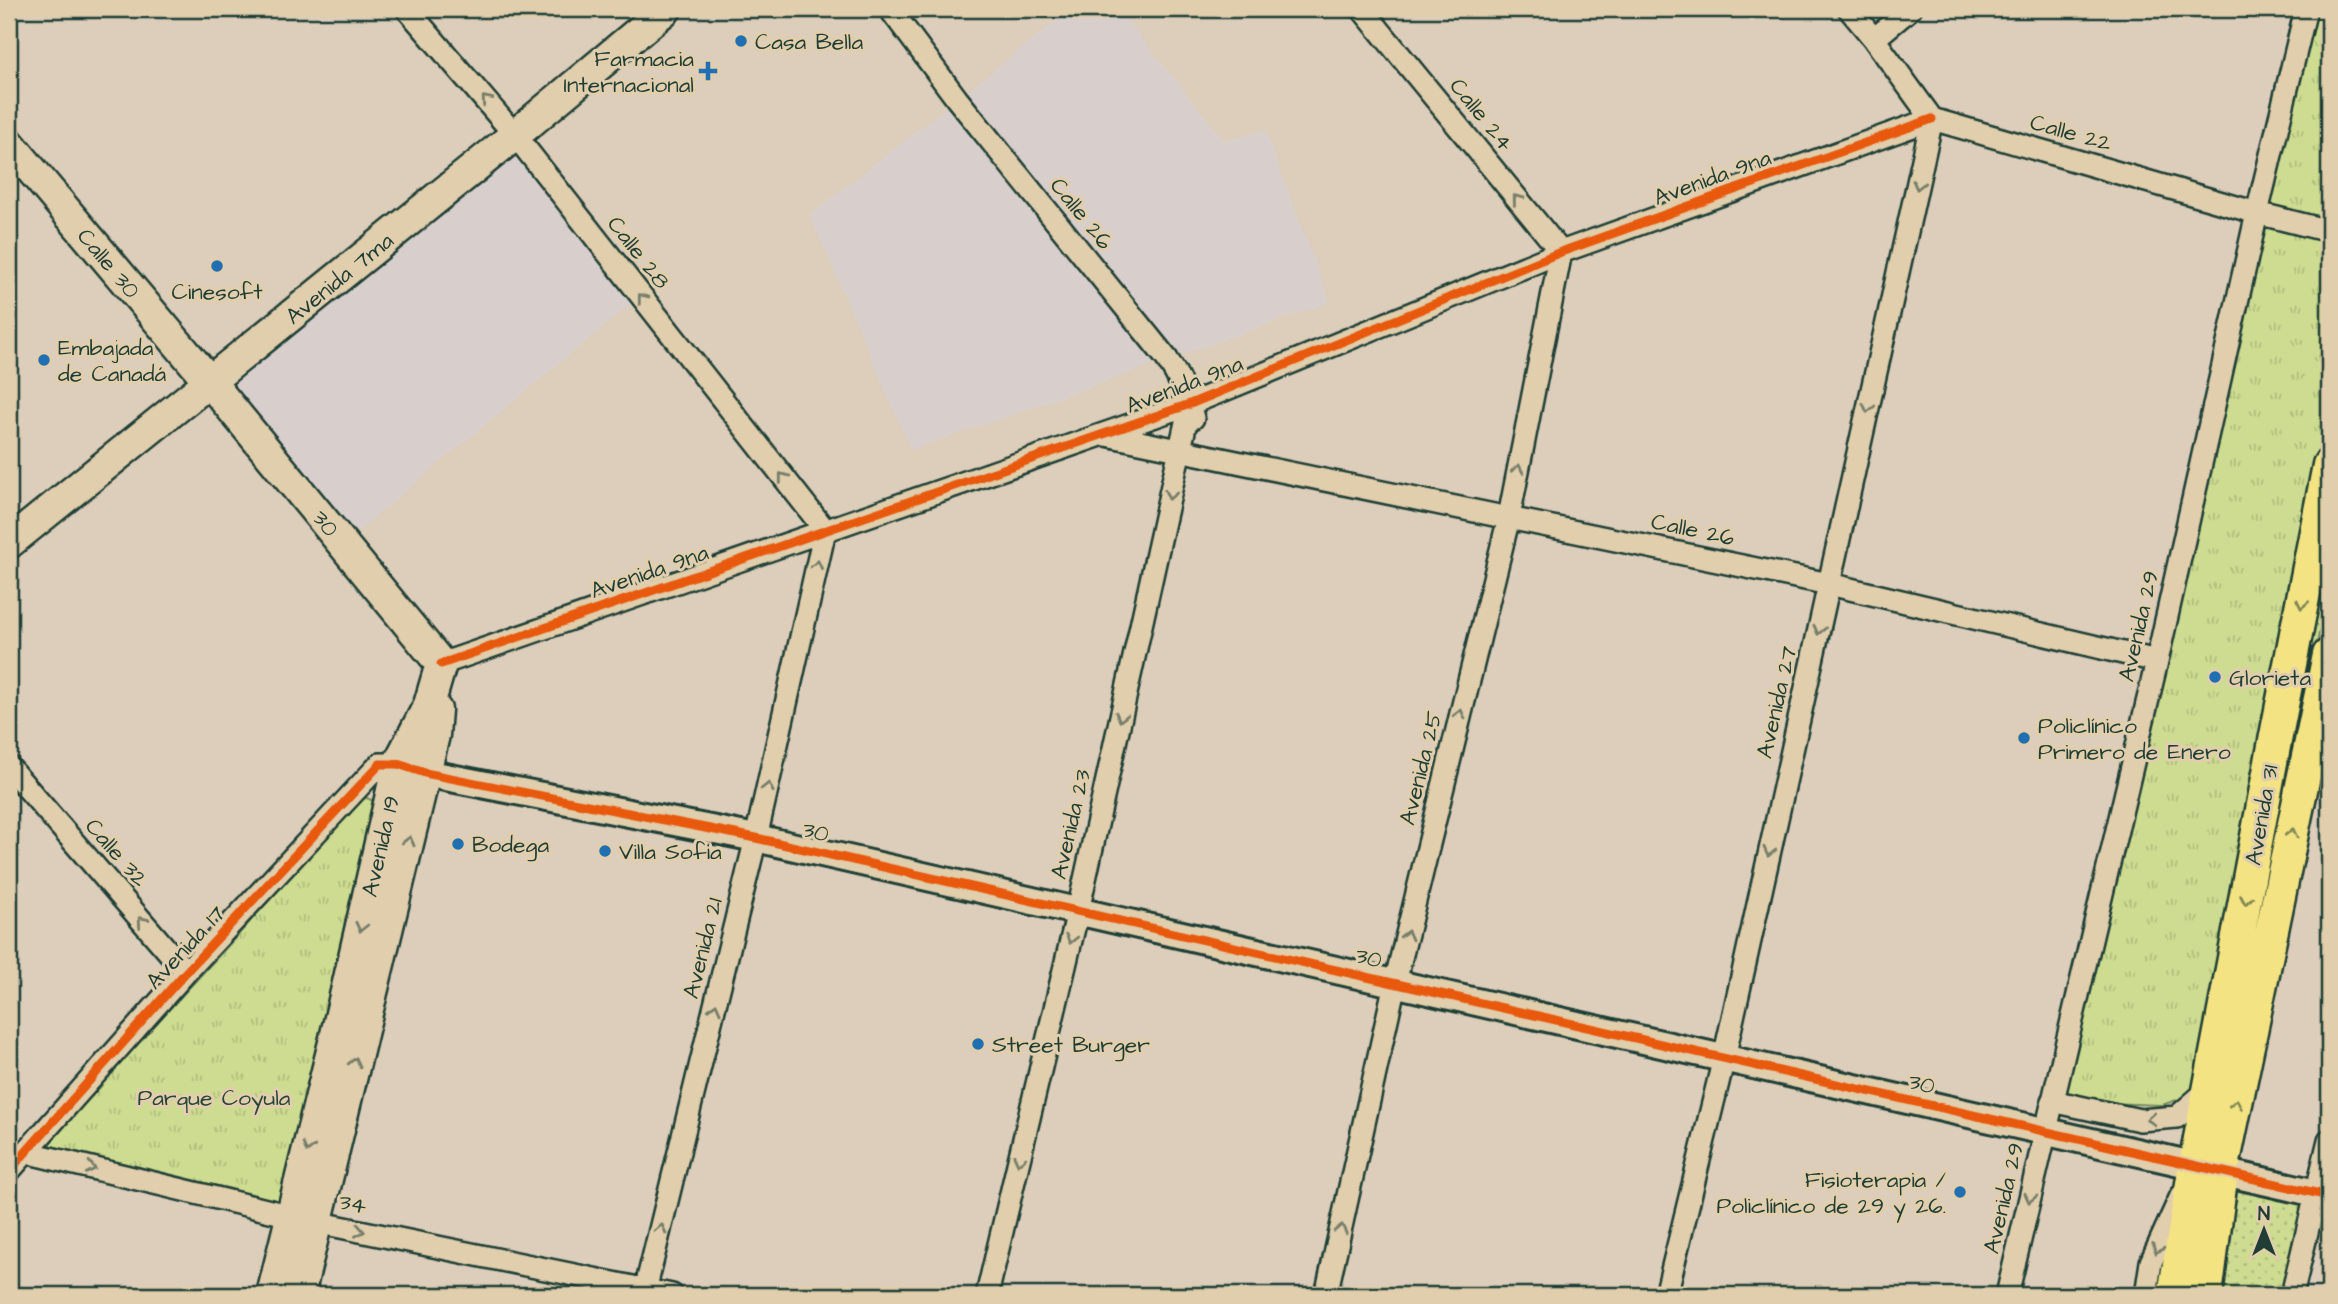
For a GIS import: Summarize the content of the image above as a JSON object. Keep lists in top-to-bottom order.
{
  "streets": {
    "main road": [
      "Calle 30",
      "Avenida 7ma",
      "30",
      "Avenida 31",
      "Avenida 19"
    ],
    "street": [
      "Calle 24",
      "Calle 22",
      "Avenida 9na",
      "Calle 26",
      "Calle 28",
      "Avenida 29",
      "Avenida 27",
      "Avenida 25",
      "Avenida 23",
      "Calle 32",
      "Avenida 17",
      "Avenida 21",
      "34"
    ]
  },
  "crossings": [
    ["Calle 24", "Avenida 9na"],
    ["Calle 24", "Avenida 25"],
    ["Calle 22", "Avenida 9na"],
    ["Calle 22", "Avenida 29"],
    ["Calle 22", "Avenida 27"],
    ["Avenida 9na", "Calle 26"],
    ["Avenida 9na", "Calle 28"],
    ["Avenida 9na", "30"],
    ["Avenida 9na", "Avenida 27"],
    ["Avenida 9na", "Avenida 25"],
    ["Avenida 9na", "Avenida 23"],
    ["Avenida 9na", "Avenida 19"],
    ["Avenida 9na", "Avenida 21"],
    ["Calle 26", "Avenida 29"],
    ["Calle 26", "Avenida 27"],
    ["Calle 26", "Avenida 25"],
    ["Calle 26", "Avenida 23"],
    ["Calle 28", "Avenida 7ma"],
    ["Calle 28", "Avenida 21"],
    ["Calle 30", "Avenida 7ma"],
    ["Calle 30", "30"],
    ["Avenida 7ma", "30"],
    ["30", "Avenida 29"],
    ["30", "Avenida 27"],
    ["30", "Avenida 25"],
    ["30", "Avenida 31"],
    ["30", "Avenida 23"],
    ["30", "Avenida 19"],
    ["30", "Avenida 17"],
    ["30", "Avenida 21"],
    ["Avenida 19", "Avenida 17"],
    ["Avenida 19", "34"],
    ["Calle 32", "Avenida 17"],
    ["Avenida 17", "34"],
    ["Avenida 21", "34"]
  ],
  "one_way": [
    "Calle 24",
    "Calle 28",
    "Avenida 27",
    "Avenida 25",
    "Avenida 23",
    "Calle 32",
    "Avenida 21",
    "34"
  ],
  "parks": ["Parque Coyula"],
  "places": {
    "other": [
      "Casa Bella",
      "Cinesoft",
      "Embajada de Canadá",
      "Glorieta",
      "Policlínico Primero de Enero",
      "Bodega",
      "Villa Sofia",
      "Street Burger",
      "Fisioterapia / Policlínico de 29 y 26."
    ],
    "health": ["Farmacia Internacional"]
  },
  "north": "top"
}
